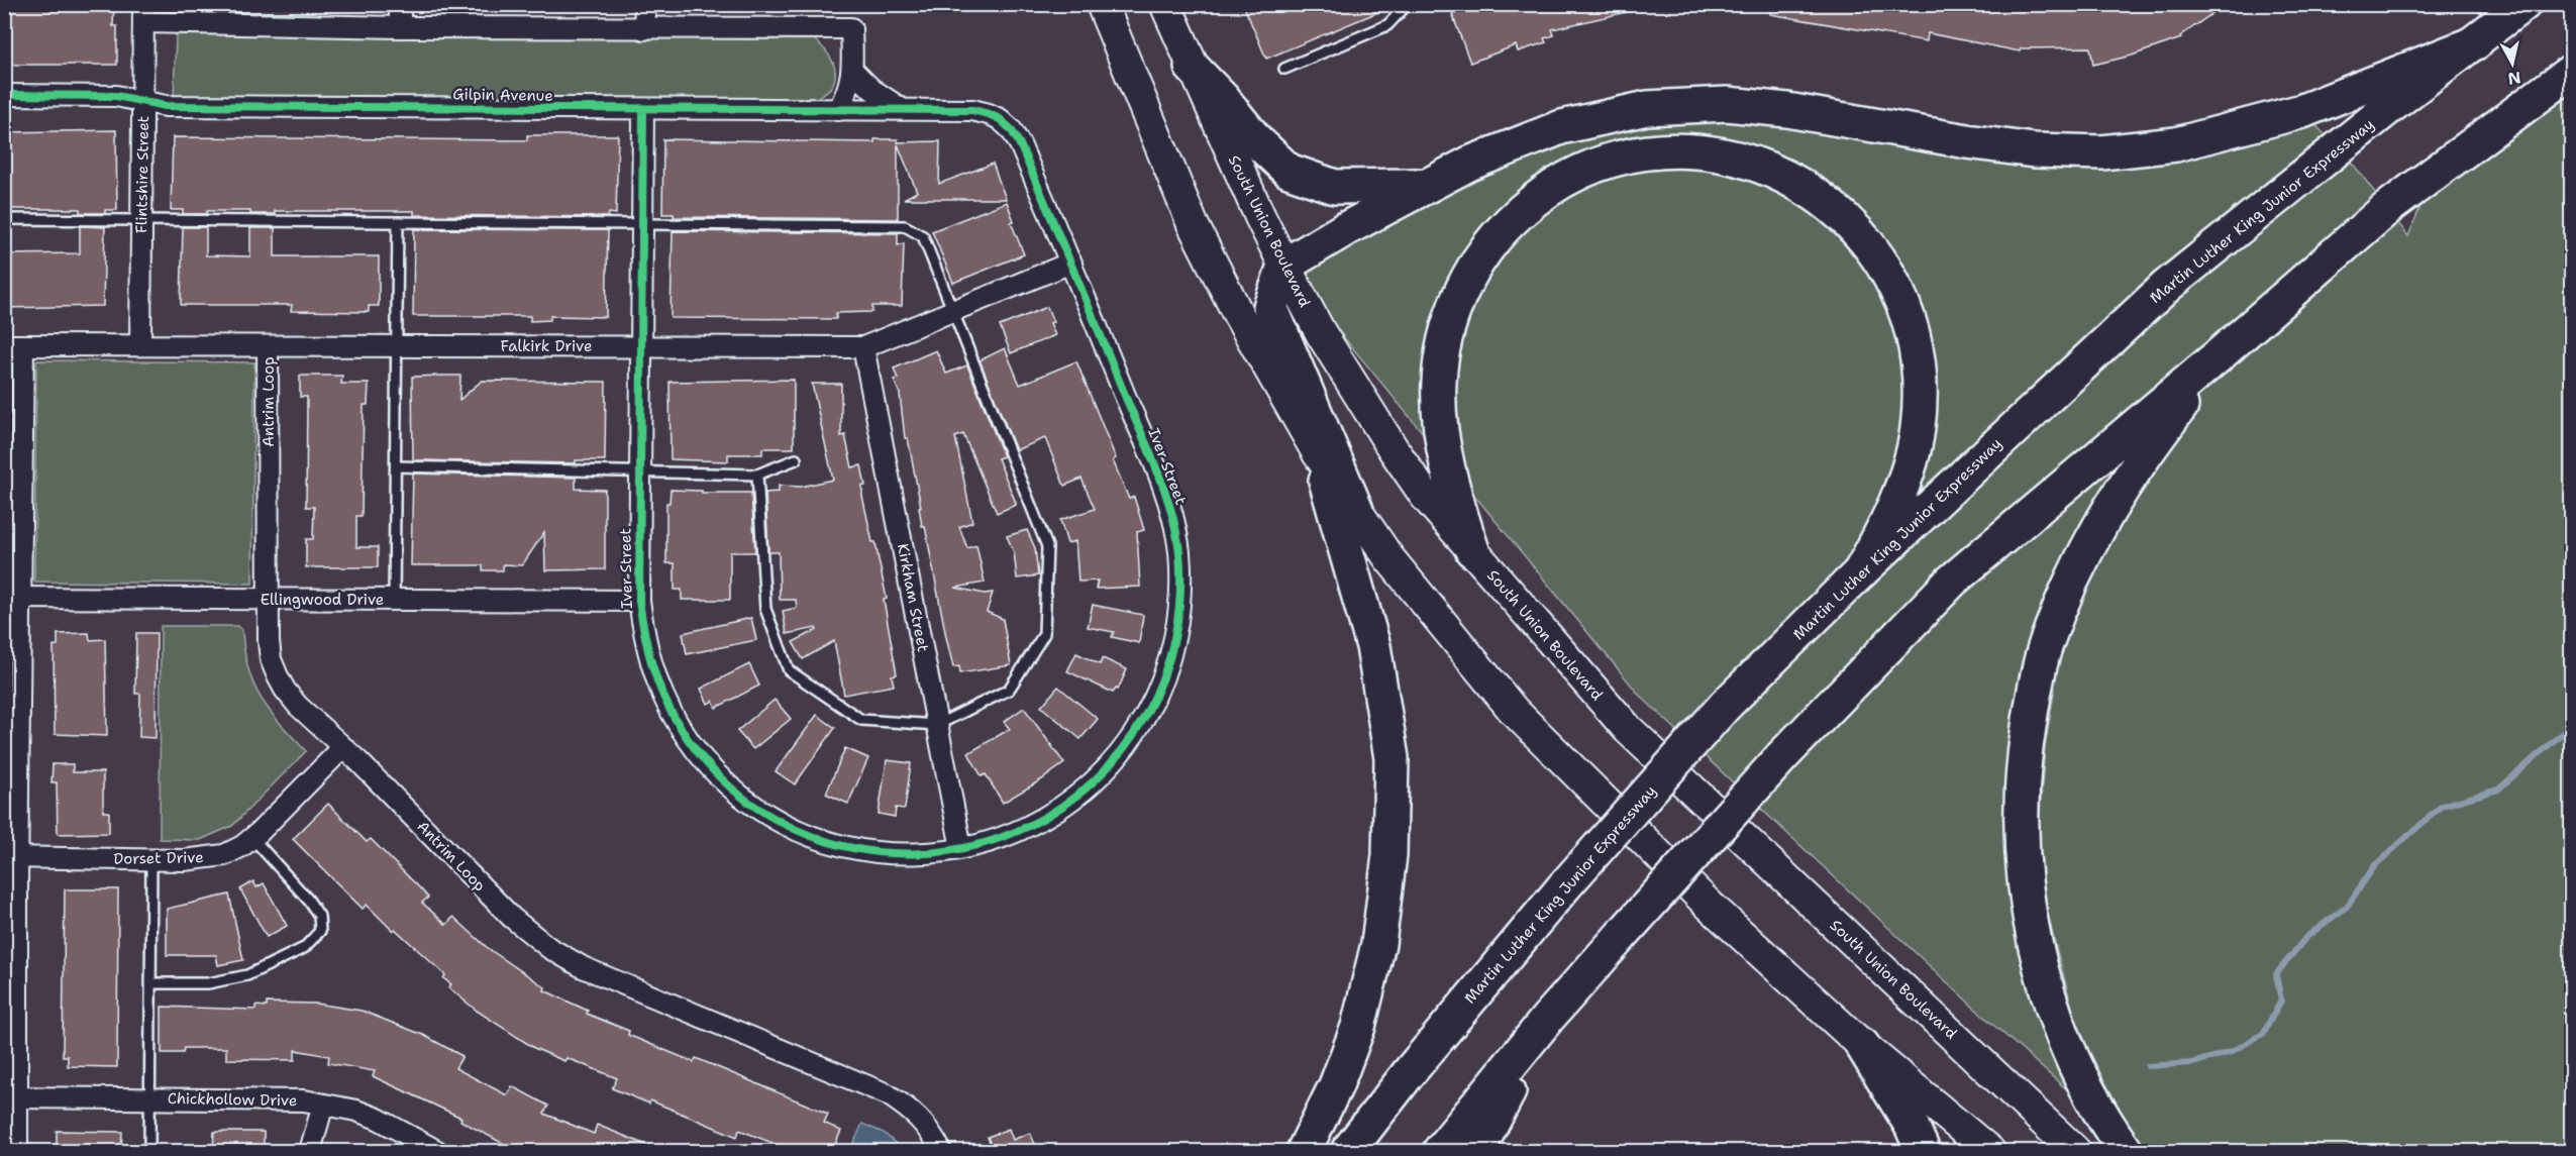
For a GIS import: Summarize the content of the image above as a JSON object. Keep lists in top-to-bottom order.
{
  "streets": {
    "highway": ["Martin Luther King Junior Expressway"],
    "main road": ["South Union Boulevard"],
    "street": [
      "Gilpin Avenue",
      "Flintshire Street",
      "Falkirk Drive",
      "Antrim Loop",
      "Iver Street",
      "Kirkham Street",
      "Ellingwood Drive",
      "Dorset Drive",
      "Chickhollow Drive"
    ]
  },
  "crossings": [
    ["Gilpin Avenue", "Flintshire Street"],
    ["Gilpin Avenue", "Iver Street"],
    ["Flintshire Street", "Falkirk Drive"],
    ["Falkirk Drive", "Antrim Loop"],
    ["Falkirk Drive", "Iver Street"],
    ["Falkirk Drive", "Kirkham Street"],
    ["Antrim Loop", "Ellingwood Drive"],
    ["Antrim Loop", "Dorset Drive"],
    ["Iver Street", "Kirkham Street"],
    ["Iver Street", "Ellingwood Drive"]
  ],
  "north": "bottom"
}
